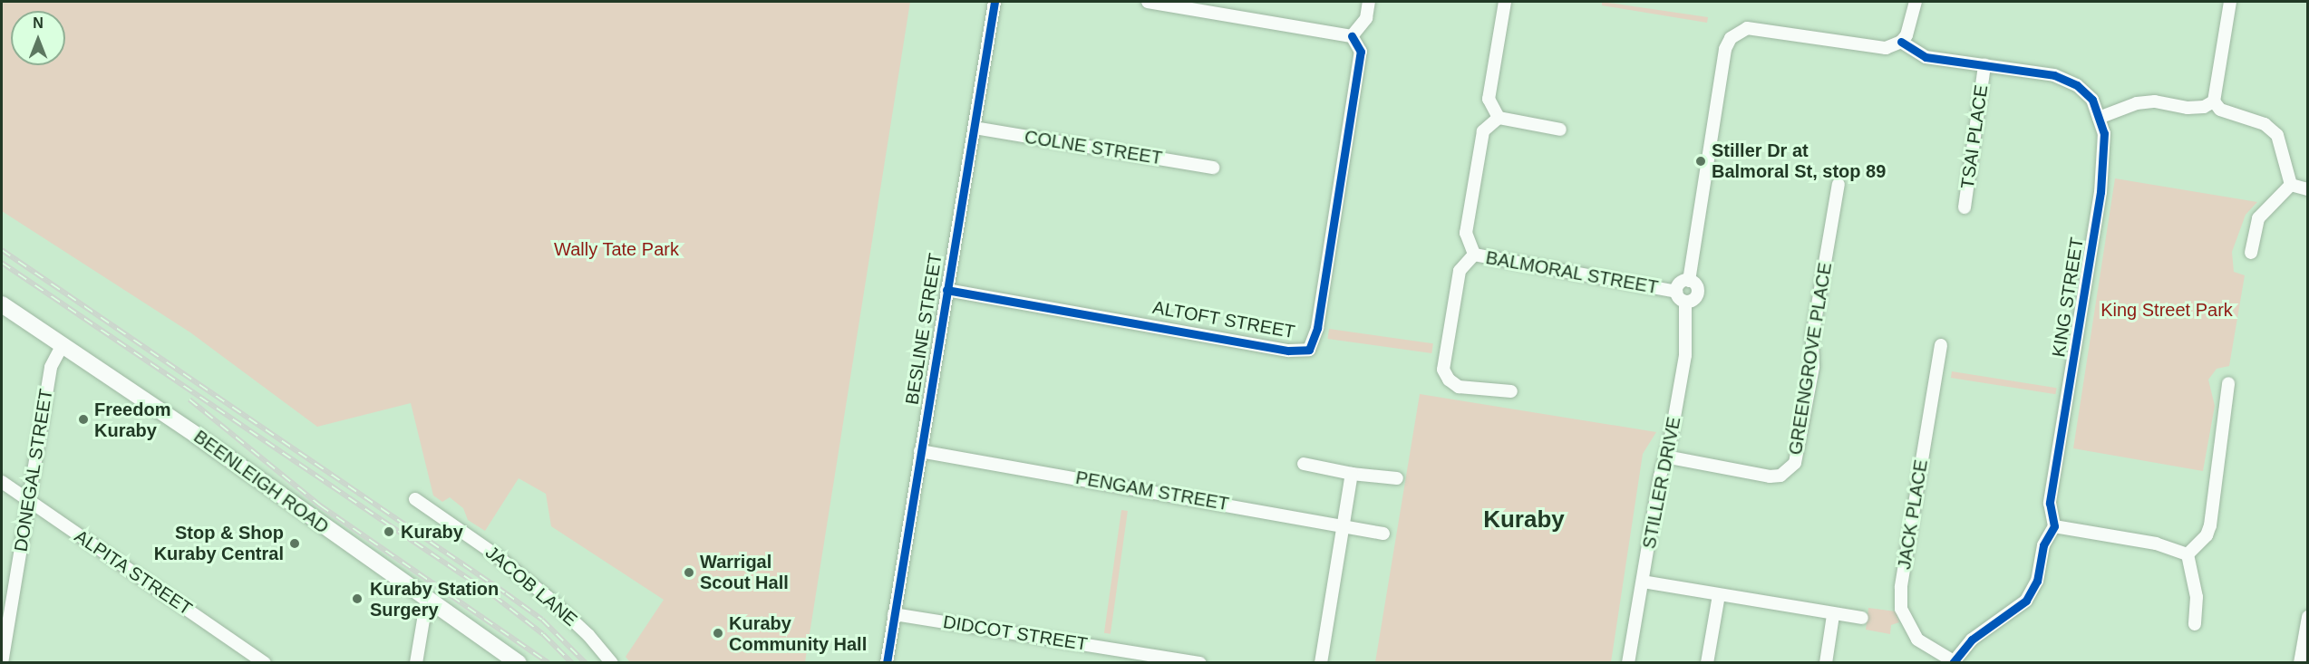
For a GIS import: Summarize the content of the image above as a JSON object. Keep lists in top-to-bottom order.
{
  "streets": {
    "main road": ["BEENLEIGH ROAD"],
    "street": [
      "TSAI PLACE",
      "COLNE STREET",
      "BALMORAL STREET",
      "KING STREET",
      "ALTOFT STREET",
      "BESLINE STREET",
      "GREENGROVE PLACE",
      "DONEGAL STREET",
      "STILLER DRIVE",
      "PENGAM STREET",
      "JACK PLACE",
      "ALPITA STREET",
      "JACOB LANE",
      "DIDCOT STREET"
    ]
  },
  "crossings": [
    ["TSAI PLACE", "KING STREET"],
    ["COLNE STREET", "BESLINE STREET"],
    ["BALMORAL STREET", "STILLER DRIVE"],
    ["ALTOFT STREET", "BESLINE STREET"],
    ["BESLINE STREET", "PENGAM STREET"],
    ["BESLINE STREET", "DIDCOT STREET"],
    ["GREENGROVE PLACE", "STILLER DRIVE"],
    ["DONEGAL STREET", "BEENLEIGH ROAD"],
    ["DONEGAL STREET", "ALPITA STREET"]
  ],
  "districts": ["Kuraby"],
  "parks": ["Wally Tate Park", "King Street Park"],
  "places": [
    "Stiller Dr at Balmoral St, stop 89",
    "Freedom Kuraby",
    "Kuraby",
    "Stop & Shop Kuraby Central",
    "Warrigal Scout Hall",
    "Kuraby Station Surgery",
    "Kuraby Community Hall"
  ],
  "north": "top"
}
